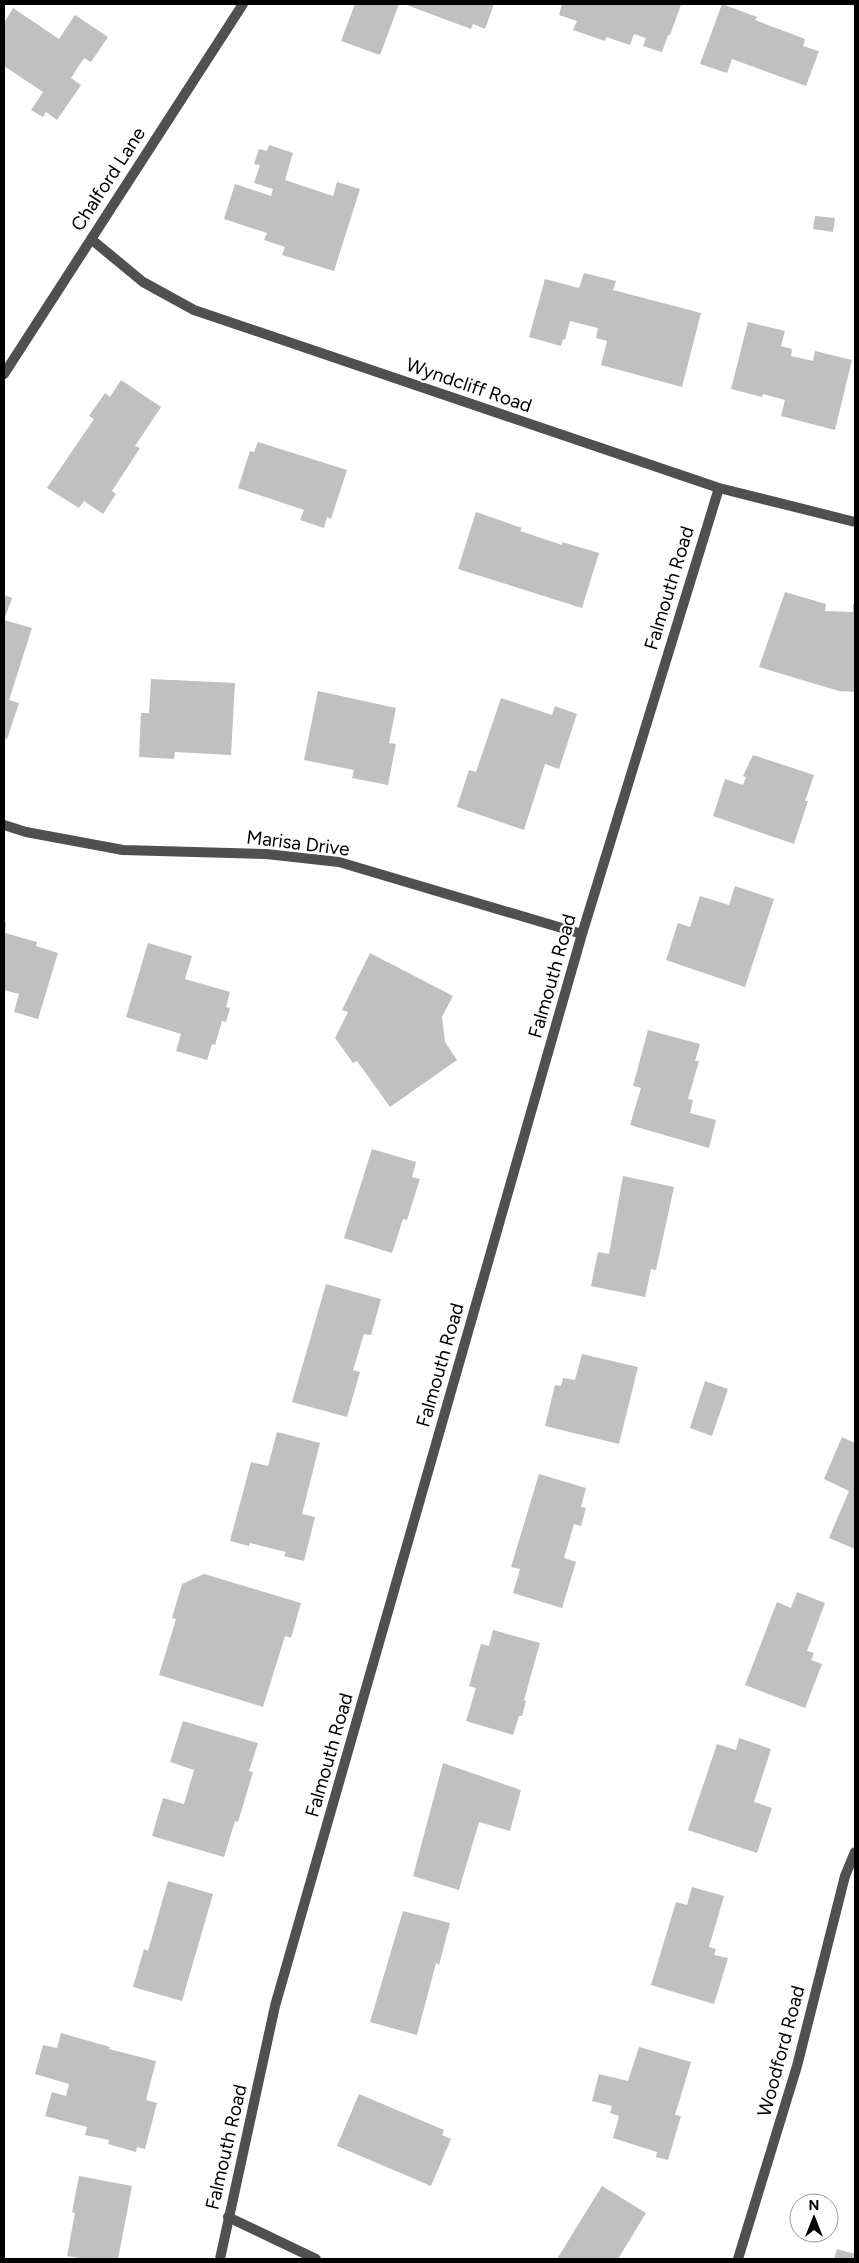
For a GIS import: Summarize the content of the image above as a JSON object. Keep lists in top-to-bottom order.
{
  "streets": {
    "street": [
      "Chalford Lane",
      "Wyndcliff Road",
      "Falmouth Road",
      "Marisa Drive",
      "Woodford Road"
    ]
  },
  "crossings": [
    ["Chalford Lane", "Wyndcliff Road"],
    ["Wyndcliff Road", "Falmouth Road"],
    ["Falmouth Road", "Marisa Drive"]
  ],
  "north": "top"
}
